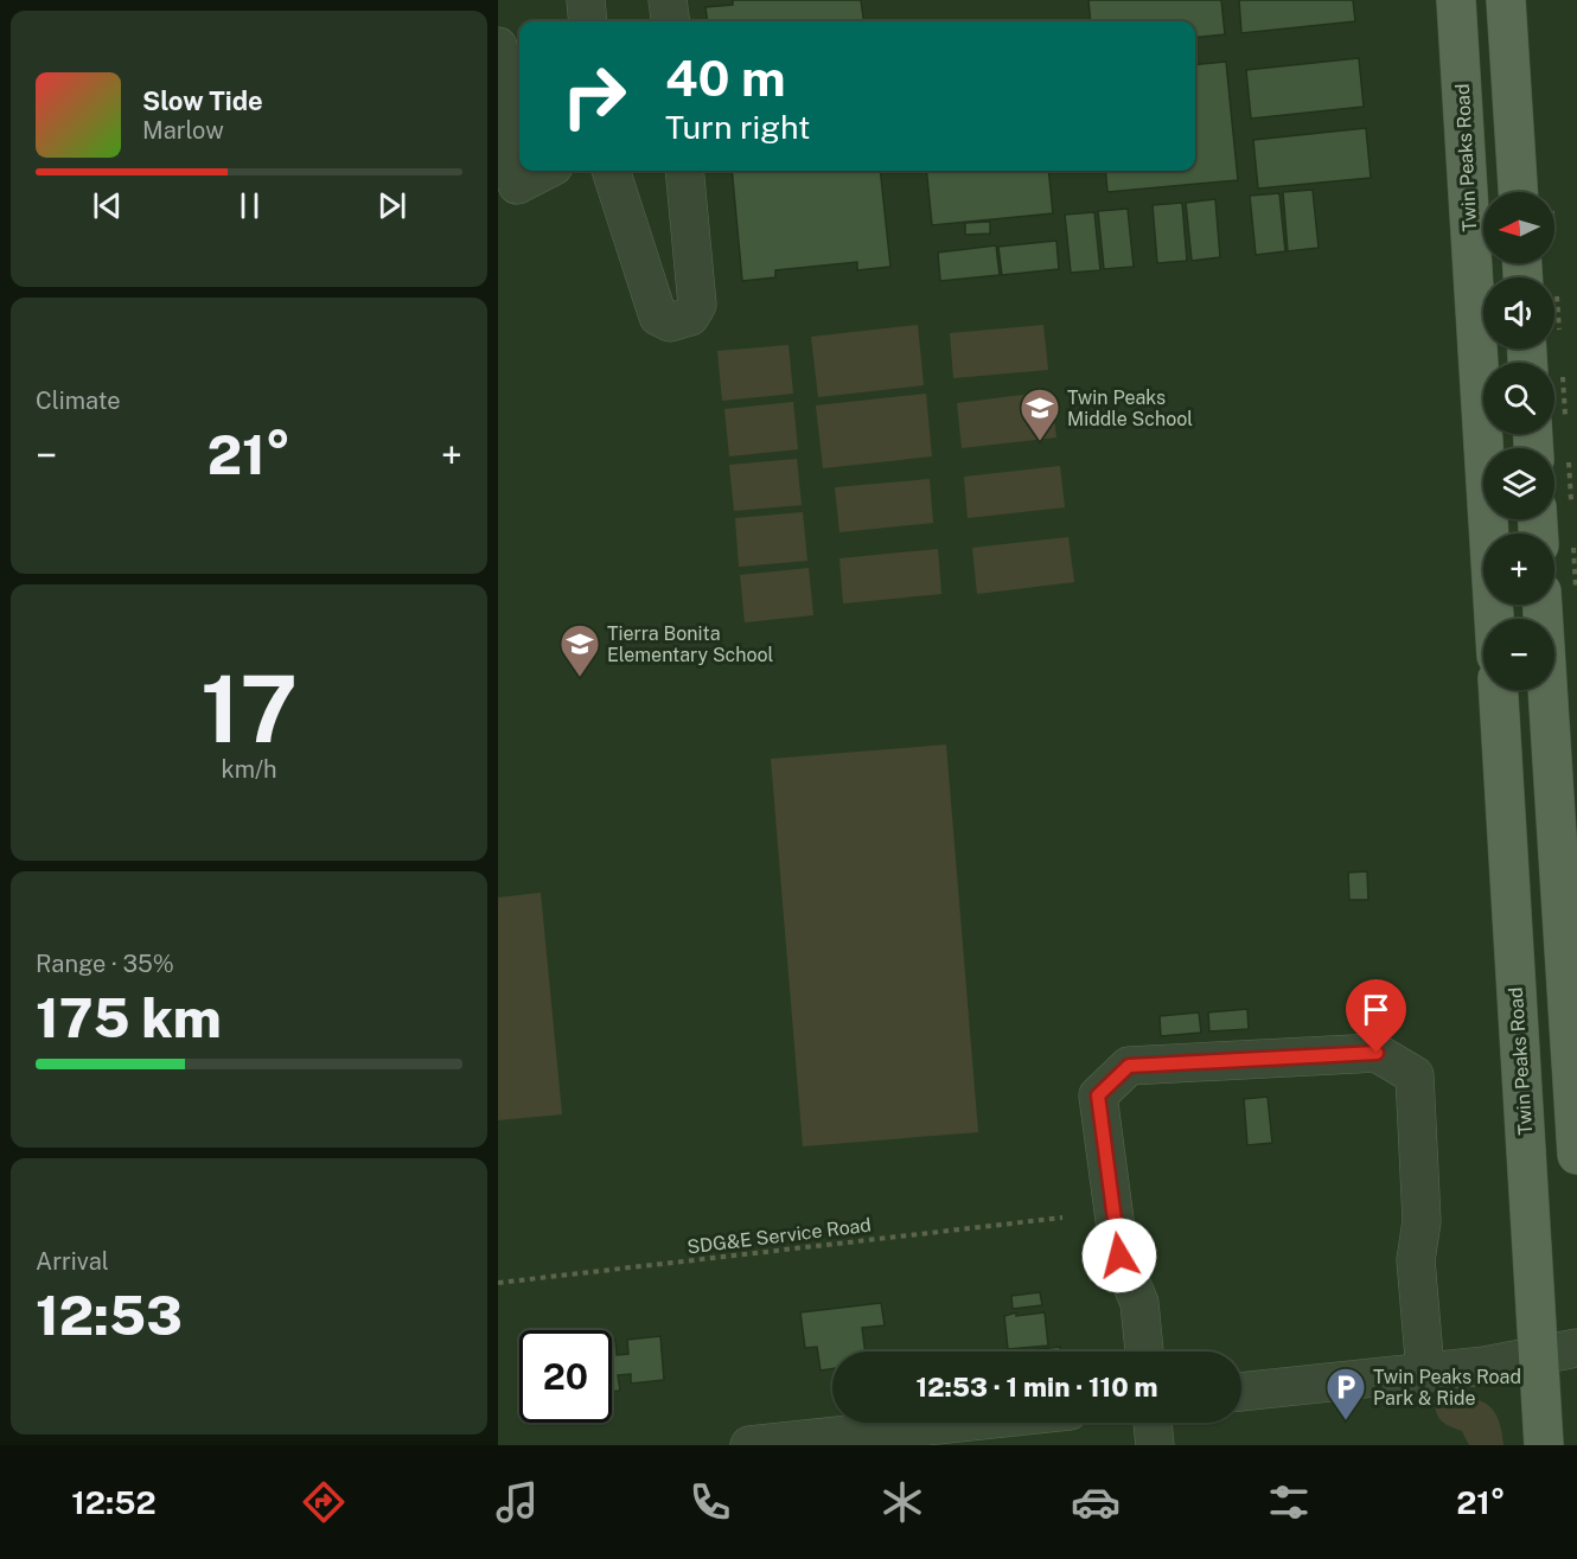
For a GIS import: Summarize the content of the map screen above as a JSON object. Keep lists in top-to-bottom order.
{
  "streets": {
    "main road": ["Twin Peaks Road"],
    "path": ["SDG&E Service Road"]
  },
  "places": {
    "school or university": ["Twin Peaks Middle School", "Tierra Bonita Elementary School"],
    "parking": ["Twin Peaks Road Park & Ride"]
  },
  "north": "left",
  "page": {
    "turn": ["40 m", "Turn right"],
    "song": ["Slow Tide", "Marlow"],
    "map_buttons": ["+", "−"],
    "tile": [
      "Climate",
      ["17", "km/h"],
      ["Range · 35%", "175 km"],
      ["Arrival", "12:53"]
    ],
    "heat": ["−", "21°", "+"],
    "limit": "20",
    "trip": "12:53 · 1 min · 110 m",
    "tabs": ["12:52", "21°"]
  }
}
